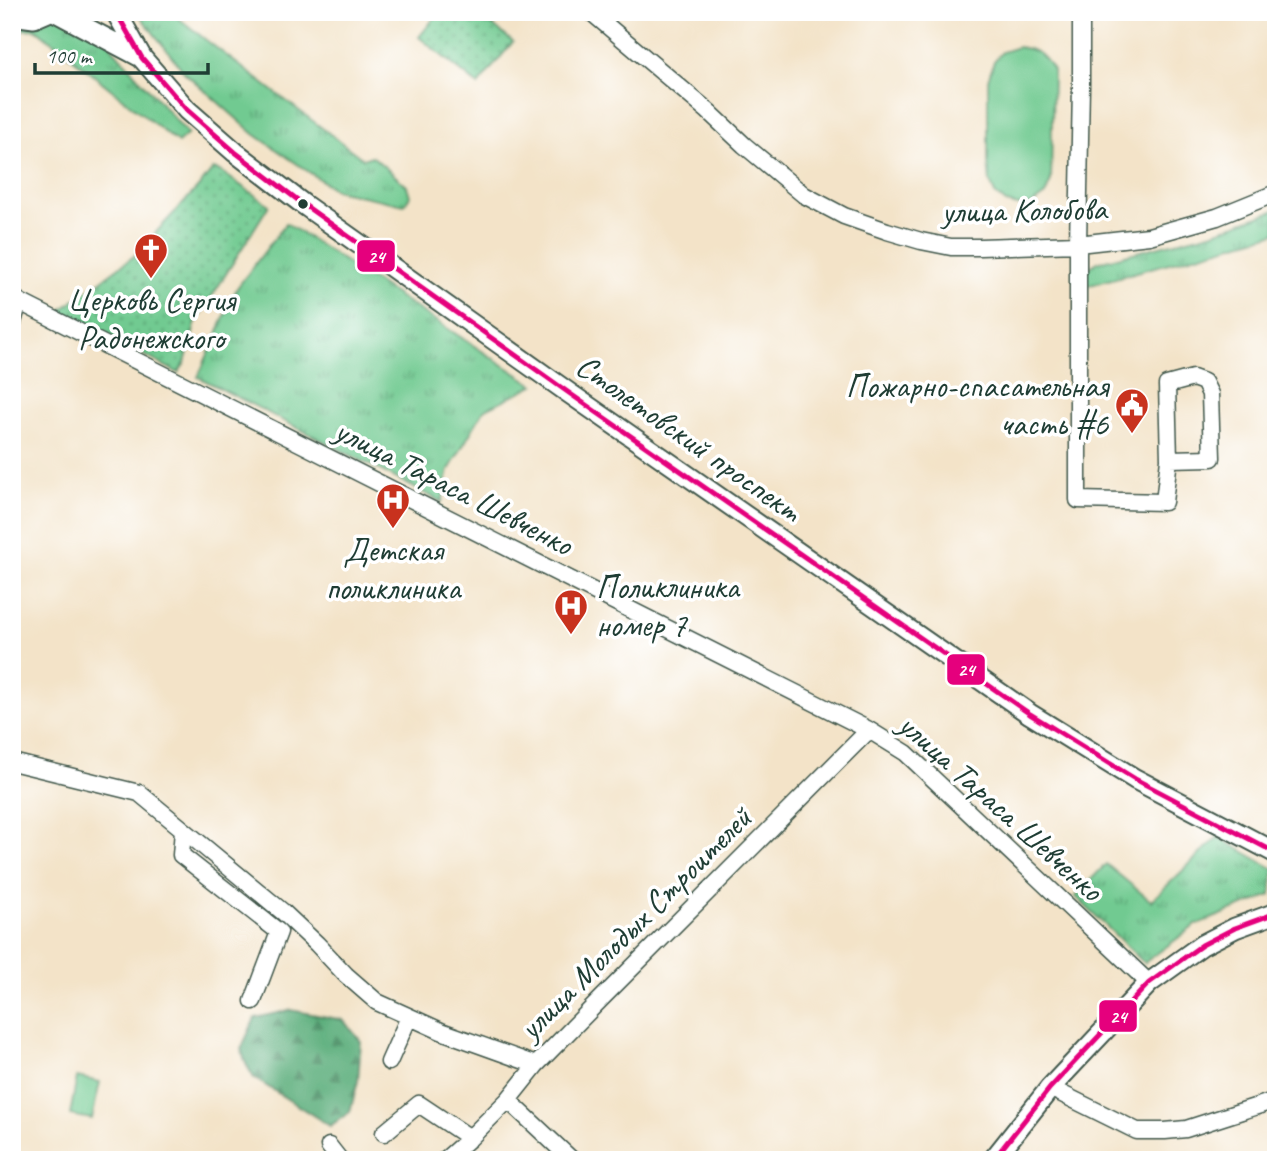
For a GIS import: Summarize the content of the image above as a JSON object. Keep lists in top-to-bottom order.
{
  "streets": {
    "main road": ["Столетовский проспект"],
    "street": ["улица Колобова", "улица Тараса Шевченко", "улица Молодых Строителей"]
  },
  "crossings": [
    ["улица Тараса Шевченко", "улица Молодых Строителей"]
  ],
  "places": {
    "church": ["Церковь Сергия Радонежского"],
    "public building": ["Пожарно-спасательная часть #6"],
    "hospital": ["Детская поликлиника", "Поликлиника номер 7"]
  },
  "lines": ["transit line 24"],
  "scale_bar": "100 m"
}
